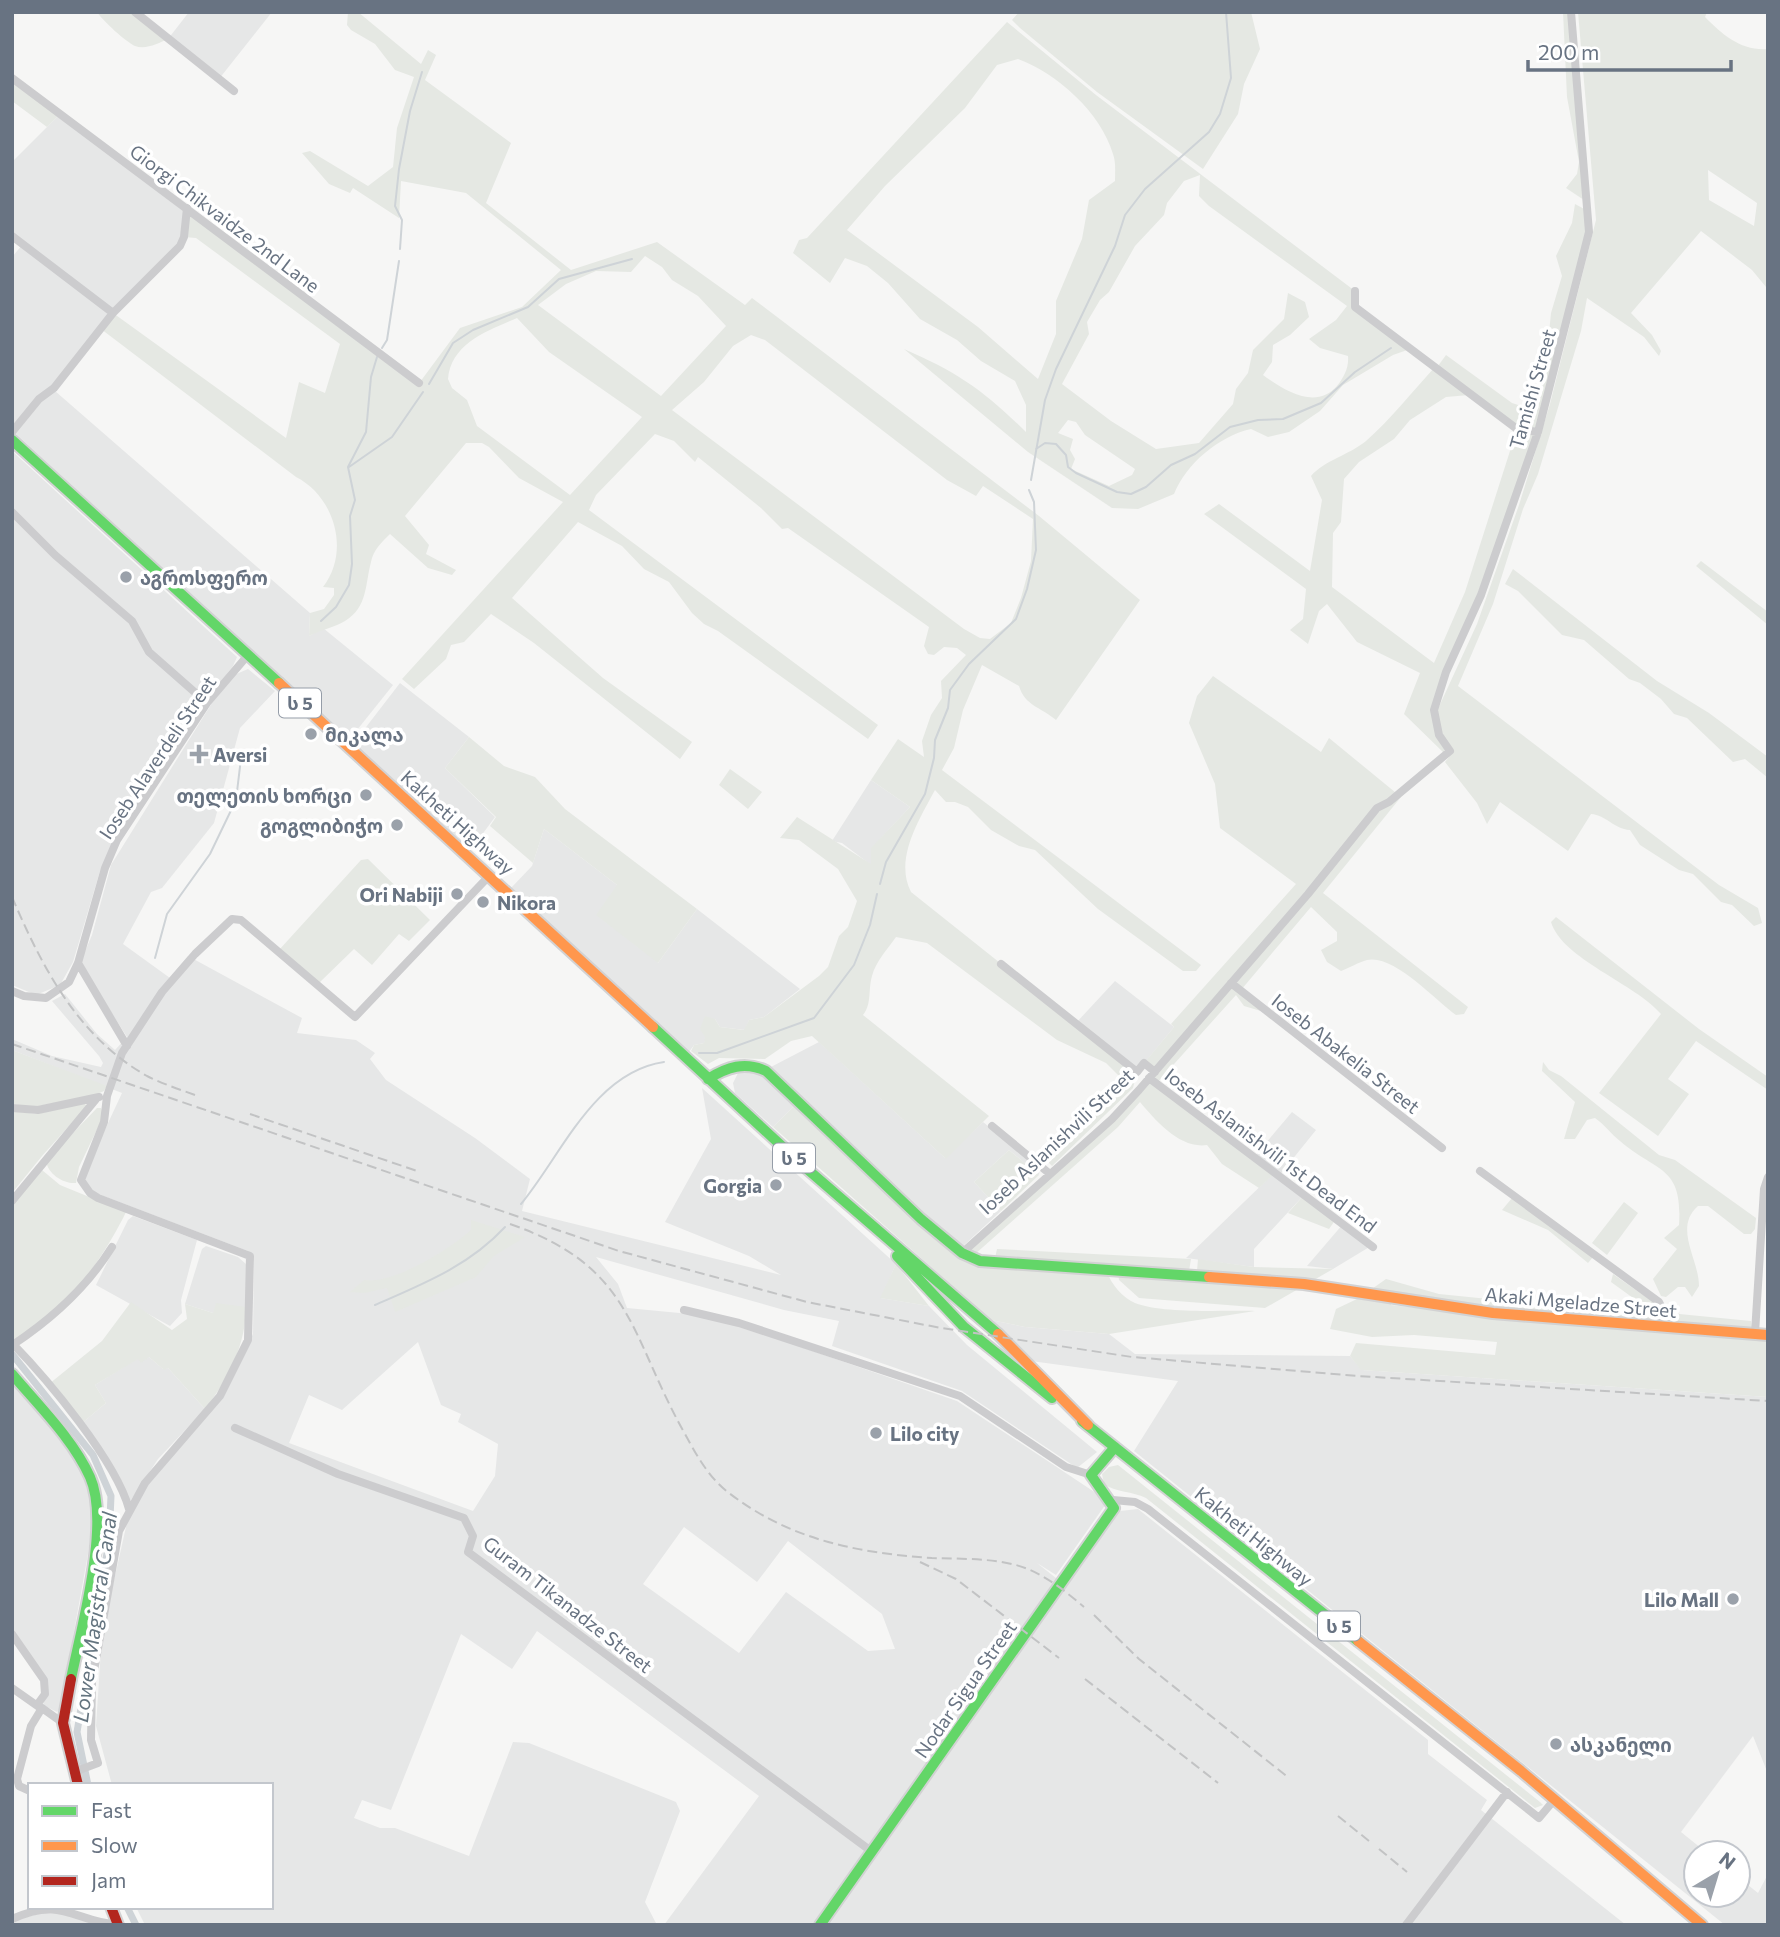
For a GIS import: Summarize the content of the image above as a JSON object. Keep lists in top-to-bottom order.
{
  "streets": {
    "main road": [
      "ს 5",
      "Kakheti Highway",
      "Akaki Mgeladze Street",
      "Nodar Sigua Street"
    ],
    "street": [
      "Giorgi Chikvaidze 2nd Lane",
      "Tamishi Street",
      "Ioseb Alaverdeli Street",
      "Ioseb Abakelia Street",
      "Ioseb Aslanishvili Street",
      "Ioseb Aslanishvili 1st Dead End",
      "Guram Tikanadze Street"
    ]
  },
  "crossings": [
    ["Tamishi Street", "Ioseb Aslanishvili Street"],
    ["Ioseb Alaverdeli Street", "Kakheti Highway"],
    ["Ioseb Abakelia Street", "Ioseb Aslanishvili Street"],
    ["Ioseb Aslanishvili Street", "Ioseb Aslanishvili 1st Dead End"],
    ["Ioseb Aslanishvili Street", "Akaki Mgeladze Street"],
    ["Guram Tikanadze Street", "Nodar Sigua Street"]
  ],
  "water": ["Lower Magistral Canal"],
  "places": {
    "other": [
      "აგროსფერო",
      "მიკალა",
      "თელეთის ხორცი",
      "გოგლიბიჭო",
      "Ori Nabiji",
      "Nikora",
      "Gorgia",
      "Lilo city",
      "Lilo Mall",
      "ასკანელი"
    ],
    "health": ["Aversi"]
  },
  "legend": ["Fast", "Slow", "Jam"],
  "scale_bar": "200 m",
  "north": "top right"
}
